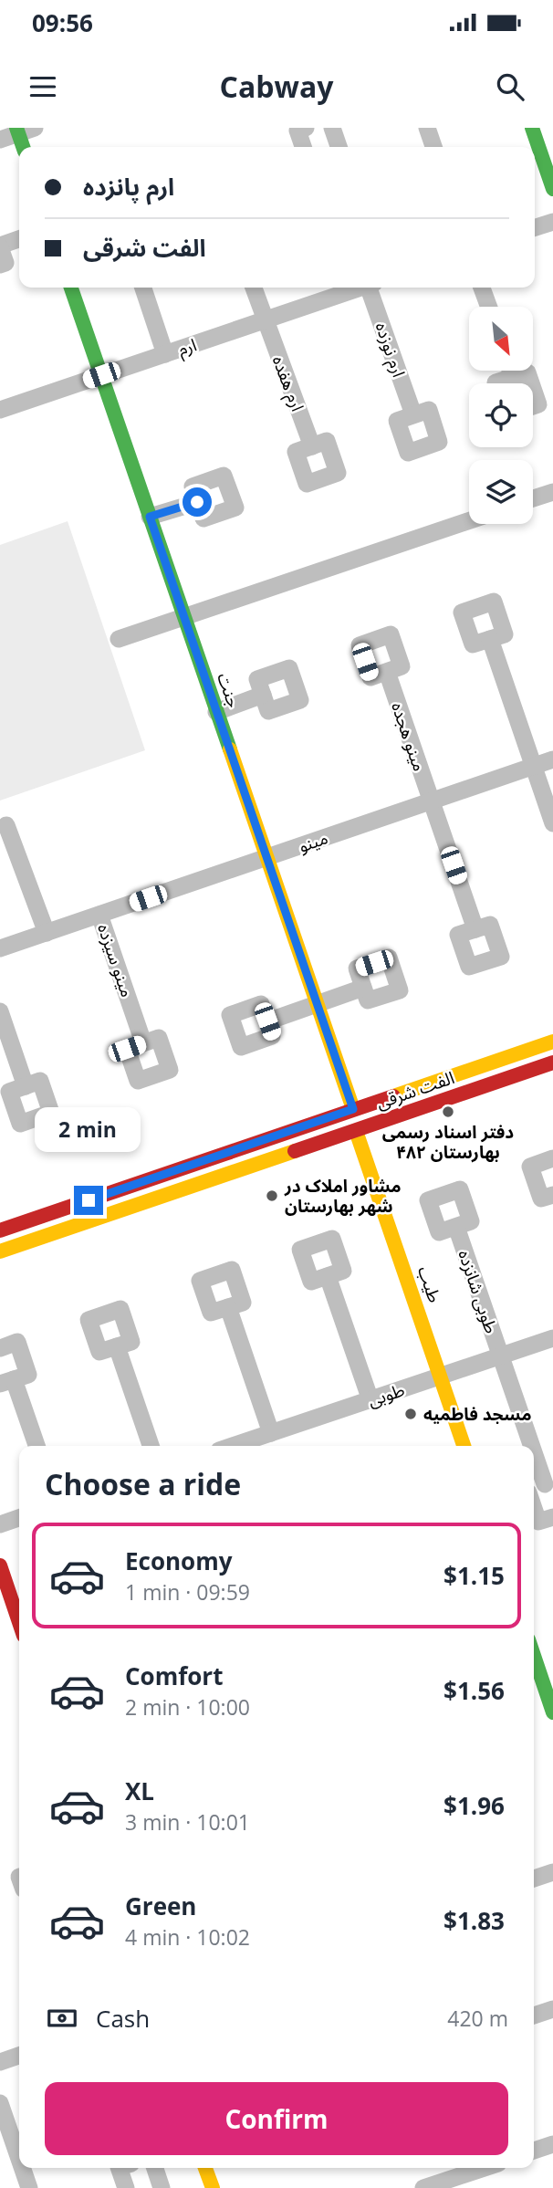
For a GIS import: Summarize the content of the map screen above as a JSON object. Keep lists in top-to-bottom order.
{
  "streets": {
    "street": [
      "ارم",
      "ارم نوزده",
      "ارم هفده",
      "جنت",
      "مینو هجده",
      "مینو",
      "مینو سیزده",
      "الفت شرقی",
      "طیب",
      "طوبی شانزده",
      "طوبی"
    ]
  },
  "crossings": [
    ["ارم", "ارم هفده"],
    ["ارم", "جنت"],
    ["جنت", "مینو"],
    ["جنت", "الفت شرقی"],
    ["مینو هجده", "مینو"],
    ["مینو", "مینو سیزده"],
    ["الفت شرقی", "طیب"],
    ["طیب", "طوبی"],
    ["طوبی شانزده", "طوبی"]
  ],
  "places": ["دفتر اسناد رسمی ۴۸۲ بهارستان", "مشاور املاک در شهر بهارستان", "مسجد فاطمیه"],
  "north": "bottom right",
  "page": {
    "status": "09:56",
    "header": "Cabway",
    "banner": ["ارم پانزده", "الفت شرقی"],
    "bubble": "2 min",
    "heading": "Choose a ride",
    "list": [
      {
        "name": "Economy",
        "note": "1 min · 09:59",
        "value": "$1.15"
      },
      {
        "name": "Comfort",
        "note": "2 min · 10:00",
        "value": "$1.56"
      },
      {
        "name": "XL",
        "note": "3 min · 10:01",
        "value": "$1.96"
      },
      {
        "name": "Green",
        "note": "4 min · 10:02",
        "value": "$1.83"
      }
    ],
    "pay": ["Cash", "420 m"],
    "buttons": "Confirm"
  }
}
